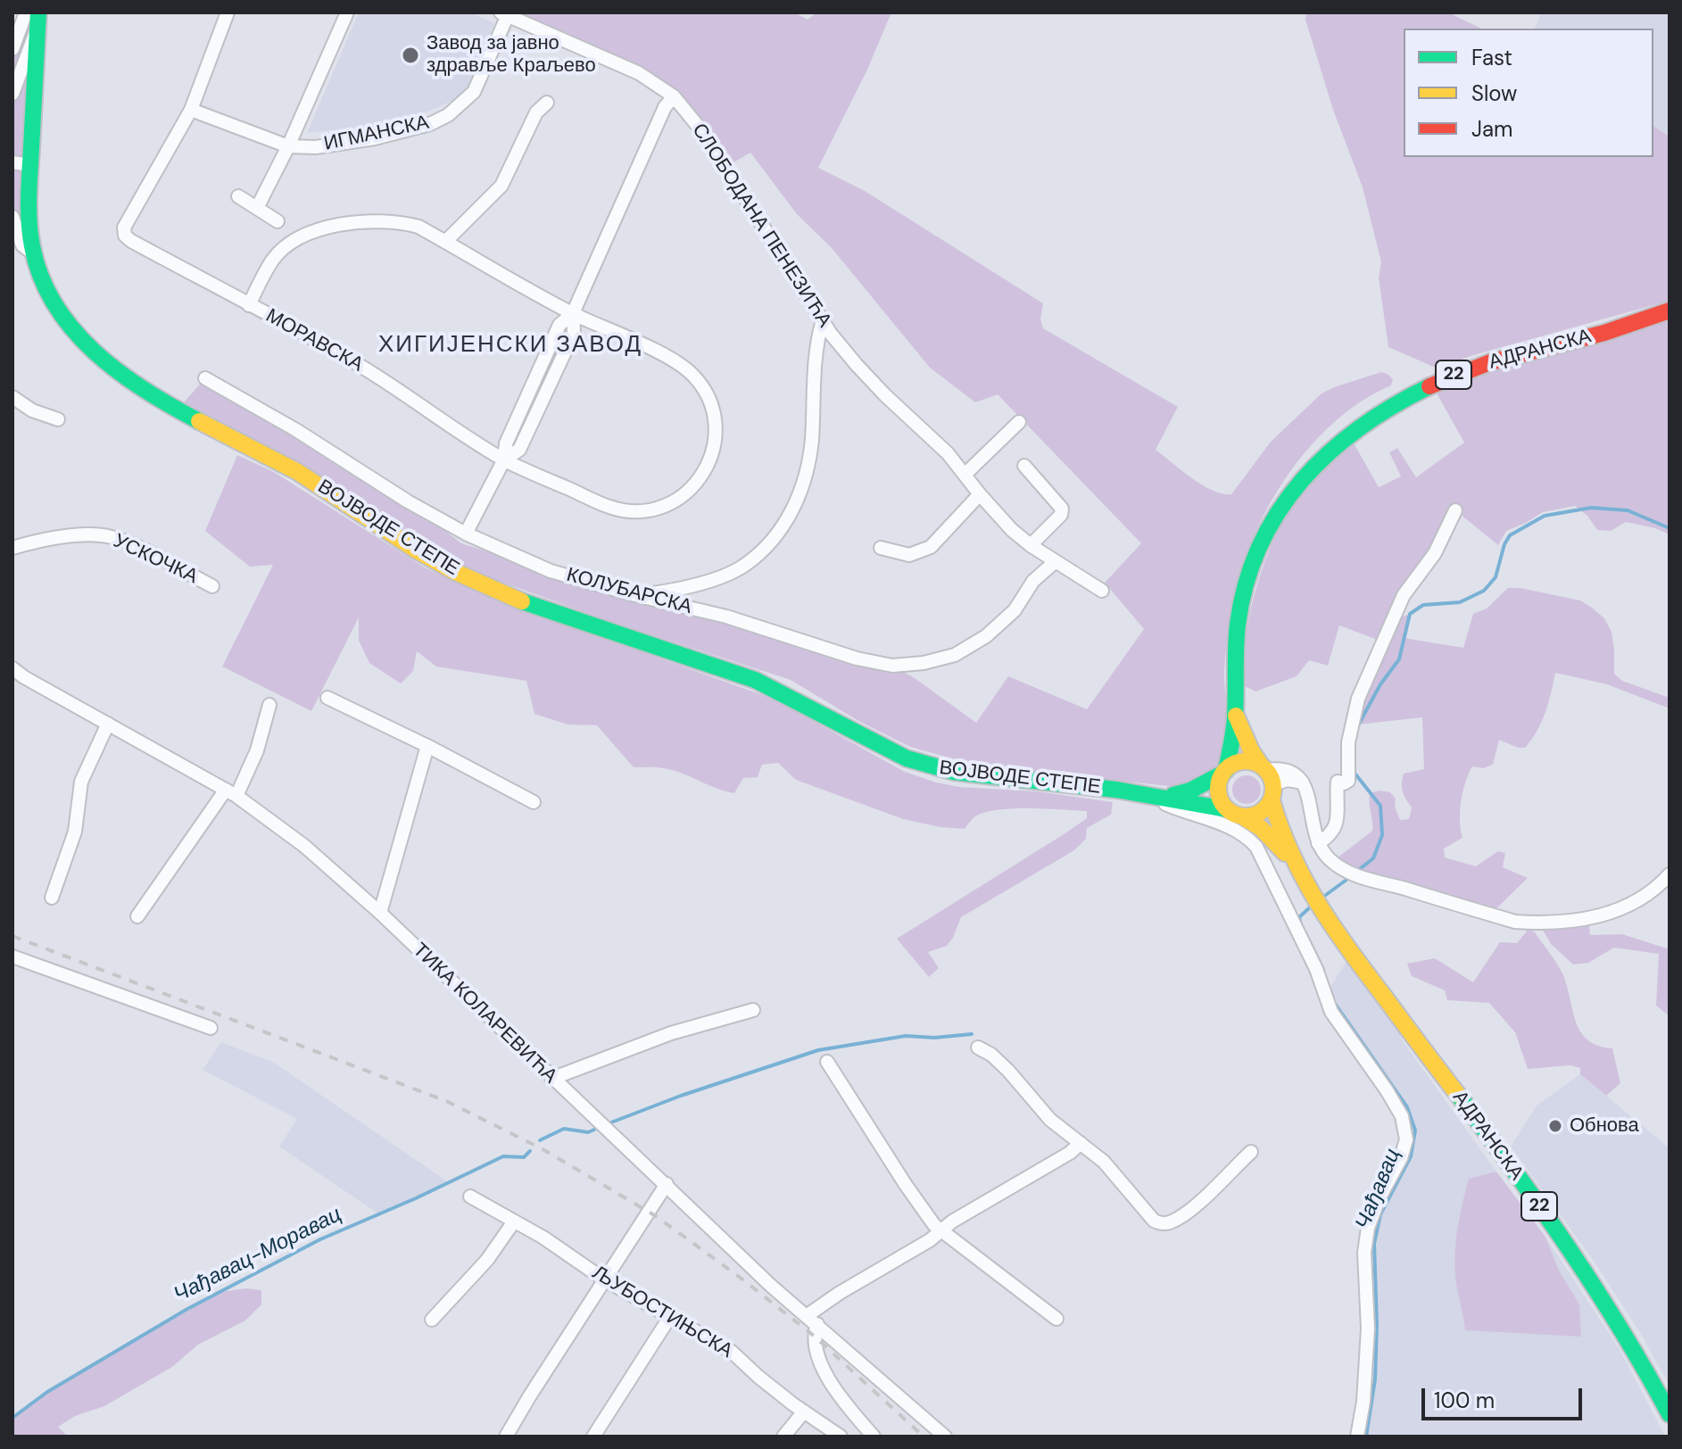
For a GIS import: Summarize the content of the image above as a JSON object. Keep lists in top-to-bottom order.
{
  "streets": {
    "main road": ["АДРАНСКА", "22", "ВОЈВОДЕ СТЕПЕ"],
    "street": [
      "ИГМАНСКА",
      "СЛОБОДАНА ПЕНЕЗИЋА",
      "МОРАВСКА",
      "УСКОЧКА",
      "КОЛУБАРСКА",
      "ТИКА КОЛАРЕВИЋА",
      "ЉУБОСТИЊСКА"
    ]
  },
  "crossings": [
    ["ИГМАНСКА", "СЛОБОДАНА ПЕНЕЗИЋА"],
    ["ИГМАНСКА", "МОРАВСКА"],
    ["СЛОБОДАНА ПЕНЕЗИЋА", "КОЛУБАРСКА"],
    ["АДРАНСКА", "22"],
    ["АДРАНСКА", "ВОЈВОДЕ СТЕПЕ"],
    ["22", "ВОЈВОДЕ СТЕПЕ"]
  ],
  "districts": ["ХИГИЈЕНСКИ ЗАВОД"],
  "water": ["Чађавац", "Чађавац-Моравац"],
  "places": ["Завод за јавно здравље Краљево", "Обнова"],
  "legend": ["Fast", "Slow", "Jam"],
  "scale_bar": "100 m"
}
